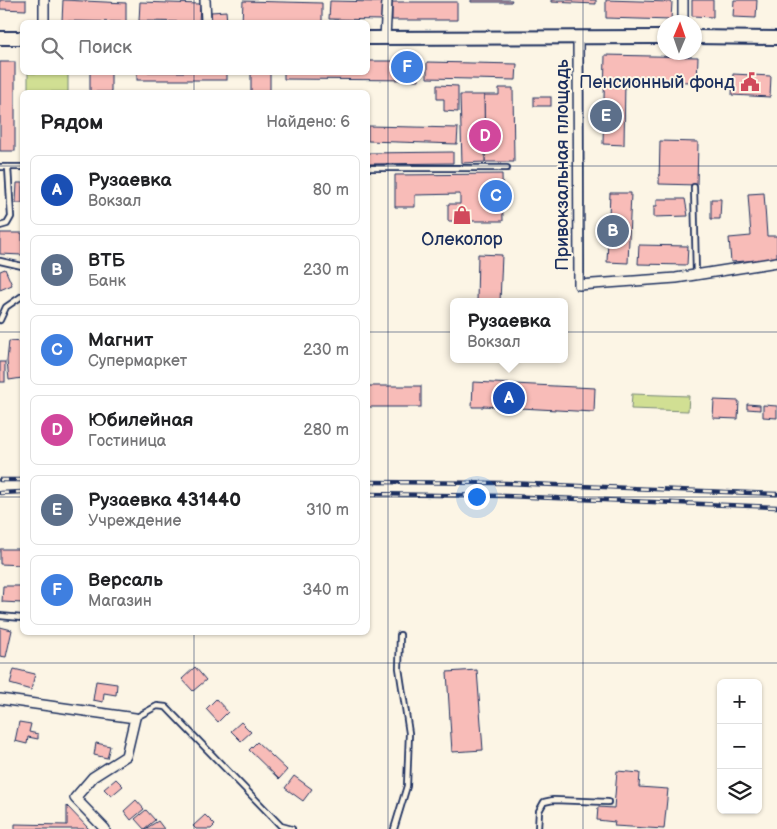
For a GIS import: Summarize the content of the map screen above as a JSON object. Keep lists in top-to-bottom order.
{
  "streets": {
    "street": ["Привокзальная площадь"]
  },
  "places": {
    "public building": ["Пенсионный фонд"],
    "shop": ["Олеколор"]
  },
  "north": "top",
  "page": {
    "search": "Поиск",
    "pins": [
      "F",
      "E",
      "D",
      "C",
      "B",
      "A"
    ],
    "heading": ["Рядом", "Найдено: 6"],
    "list": [
      {
        "mark": "A",
        "name": "Рузаевка",
        "note": "Вокзал",
        "value": "80 m"
      },
      {
        "mark": "B",
        "name": "ВТБ",
        "note": "Банк",
        "value": "230 m"
      },
      {
        "mark": "C",
        "name": "Магнит",
        "note": "Супермаркет",
        "value": "230 m"
      },
      {
        "mark": "D",
        "name": "Юбилейная",
        "note": "Гостиница",
        "value": "280 m"
      },
      {
        "mark": "E",
        "name": "Рузаевка 431440",
        "note": "Учреждение",
        "value": "310 m"
      },
      {
        "mark": "F",
        "name": "Версаль",
        "note": "Магазин",
        "value": "340 m"
      }
    ],
    "popup": ["Рузаевка", "Вокзал"],
    "map_buttons": ["+", "−"]
  }
}
